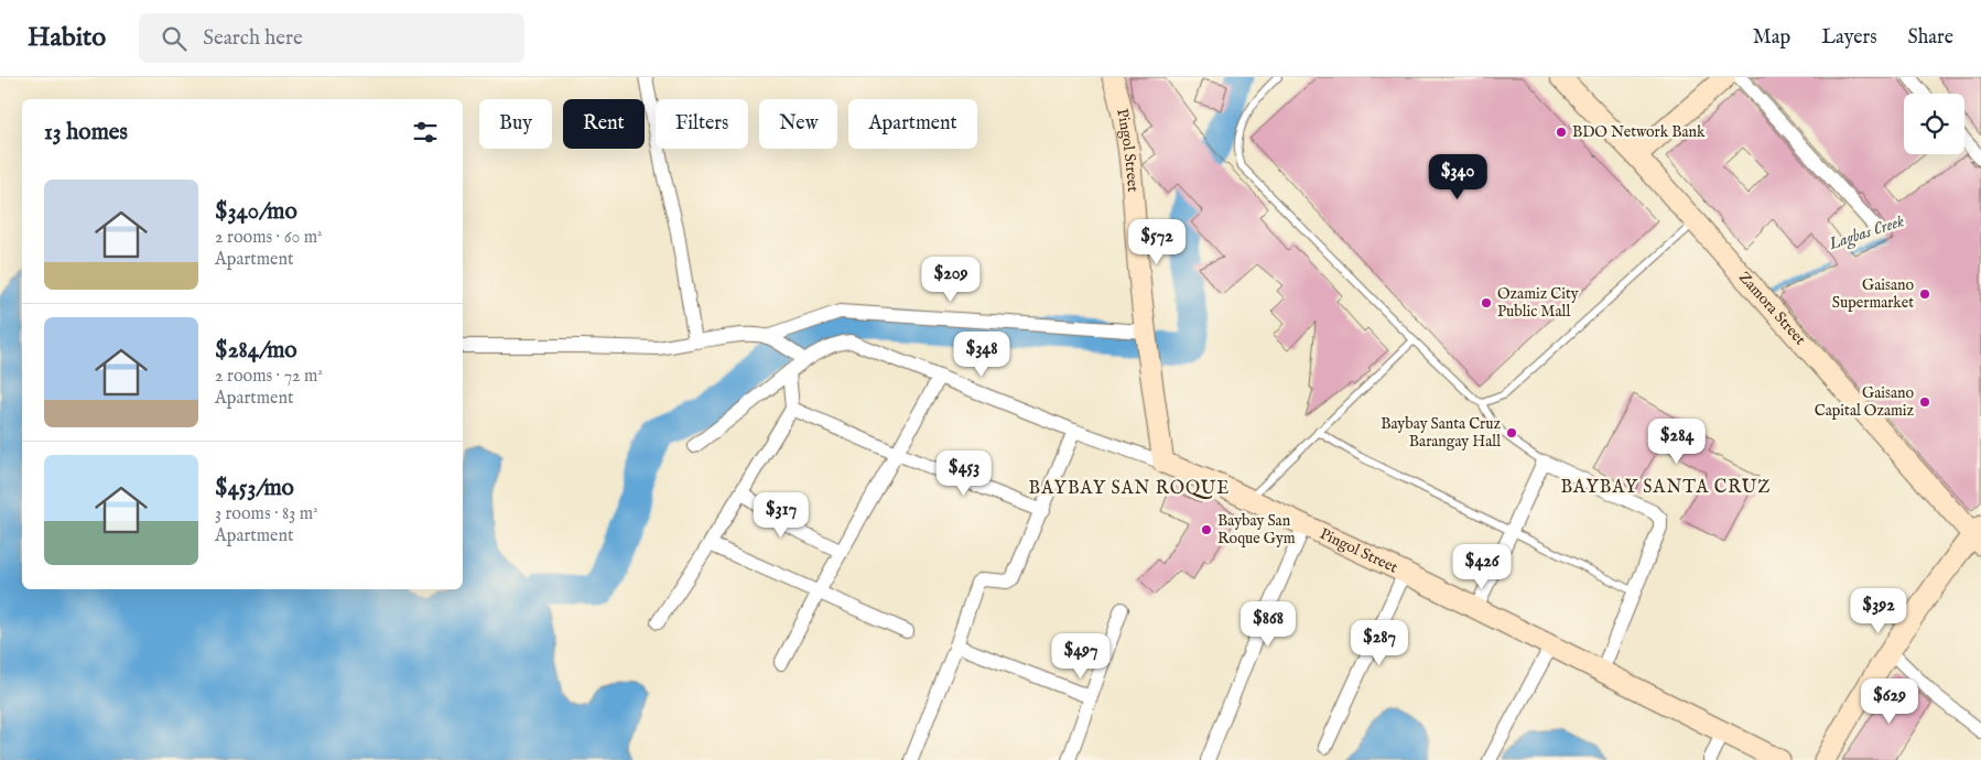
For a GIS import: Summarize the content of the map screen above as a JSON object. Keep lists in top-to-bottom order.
{
  "streets": {
    "street": ["Pingol Street", "Zamora Street"]
  },
  "districts": ["BAYBAY SANTA CRUZ", "BAYBAY SAN ROQUE"],
  "water": ["Lagbas Creek"],
  "places": [
    "BDO Network Bank",
    "Gaisano Supermarket",
    "Ozamiz City Public Mall",
    "Gaisano Capital Ozamiz",
    "Baybay Santa Cruz Barangay Hall",
    "Baybay San Roque Gym"
  ],
  "page": {
    "header": "Habito",
    "search": "Search here",
    "nav": ["Map", "Layers", "Share"],
    "chip": [
      "Buy",
      "Rent",
      "Filters",
      "New",
      "Apartment"
    ],
    "heading": "13 homes",
    "price": [
      "$340",
      "$572",
      "$209",
      "$348",
      "$284",
      "$453",
      "$317",
      "$426",
      "$392",
      "$868",
      "$287",
      "$497",
      "$629"
    ],
    "list": [
      {
        "name": "$340/mo",
        "note": "2 rooms · 60 m² · Apartment"
      },
      {
        "name": "$284/mo",
        "note": "2 rooms · 72 m² · Apartment"
      },
      {
        "name": "$453/mo",
        "note": "3 rooms · 83 m² · Apartment"
      }
    ]
  }
}
